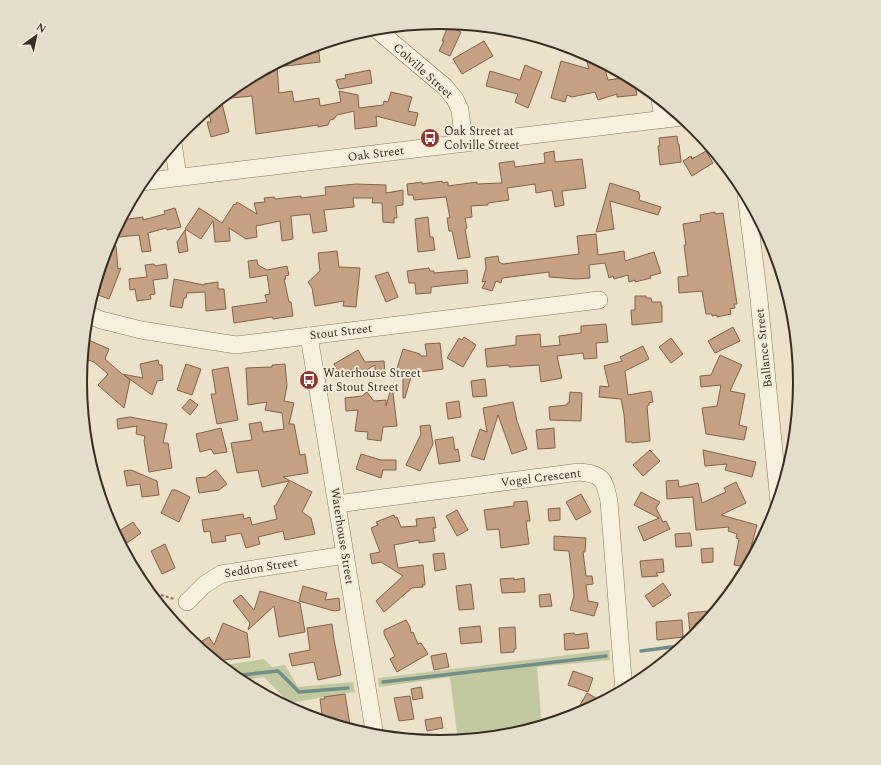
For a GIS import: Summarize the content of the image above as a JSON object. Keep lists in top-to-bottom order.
{
  "streets": {
    "street": [
      "Colville Street",
      "Oak Street",
      "Stout Street",
      "Ballance Street",
      "Vogel Crescent",
      "Waterhouse Street",
      "Seddon Street"
    ]
  },
  "crossings": [
    ["Colville Street", "Oak Street"],
    ["Stout Street", "Waterhouse Street"],
    ["Vogel Crescent", "Waterhouse Street"],
    ["Waterhouse Street", "Seddon Street"]
  ],
  "places": {
    "bus stop": ["Oak Street at Colville Street", "Waterhouse Street at Stout Street"]
  },
  "north": "top right"
}
